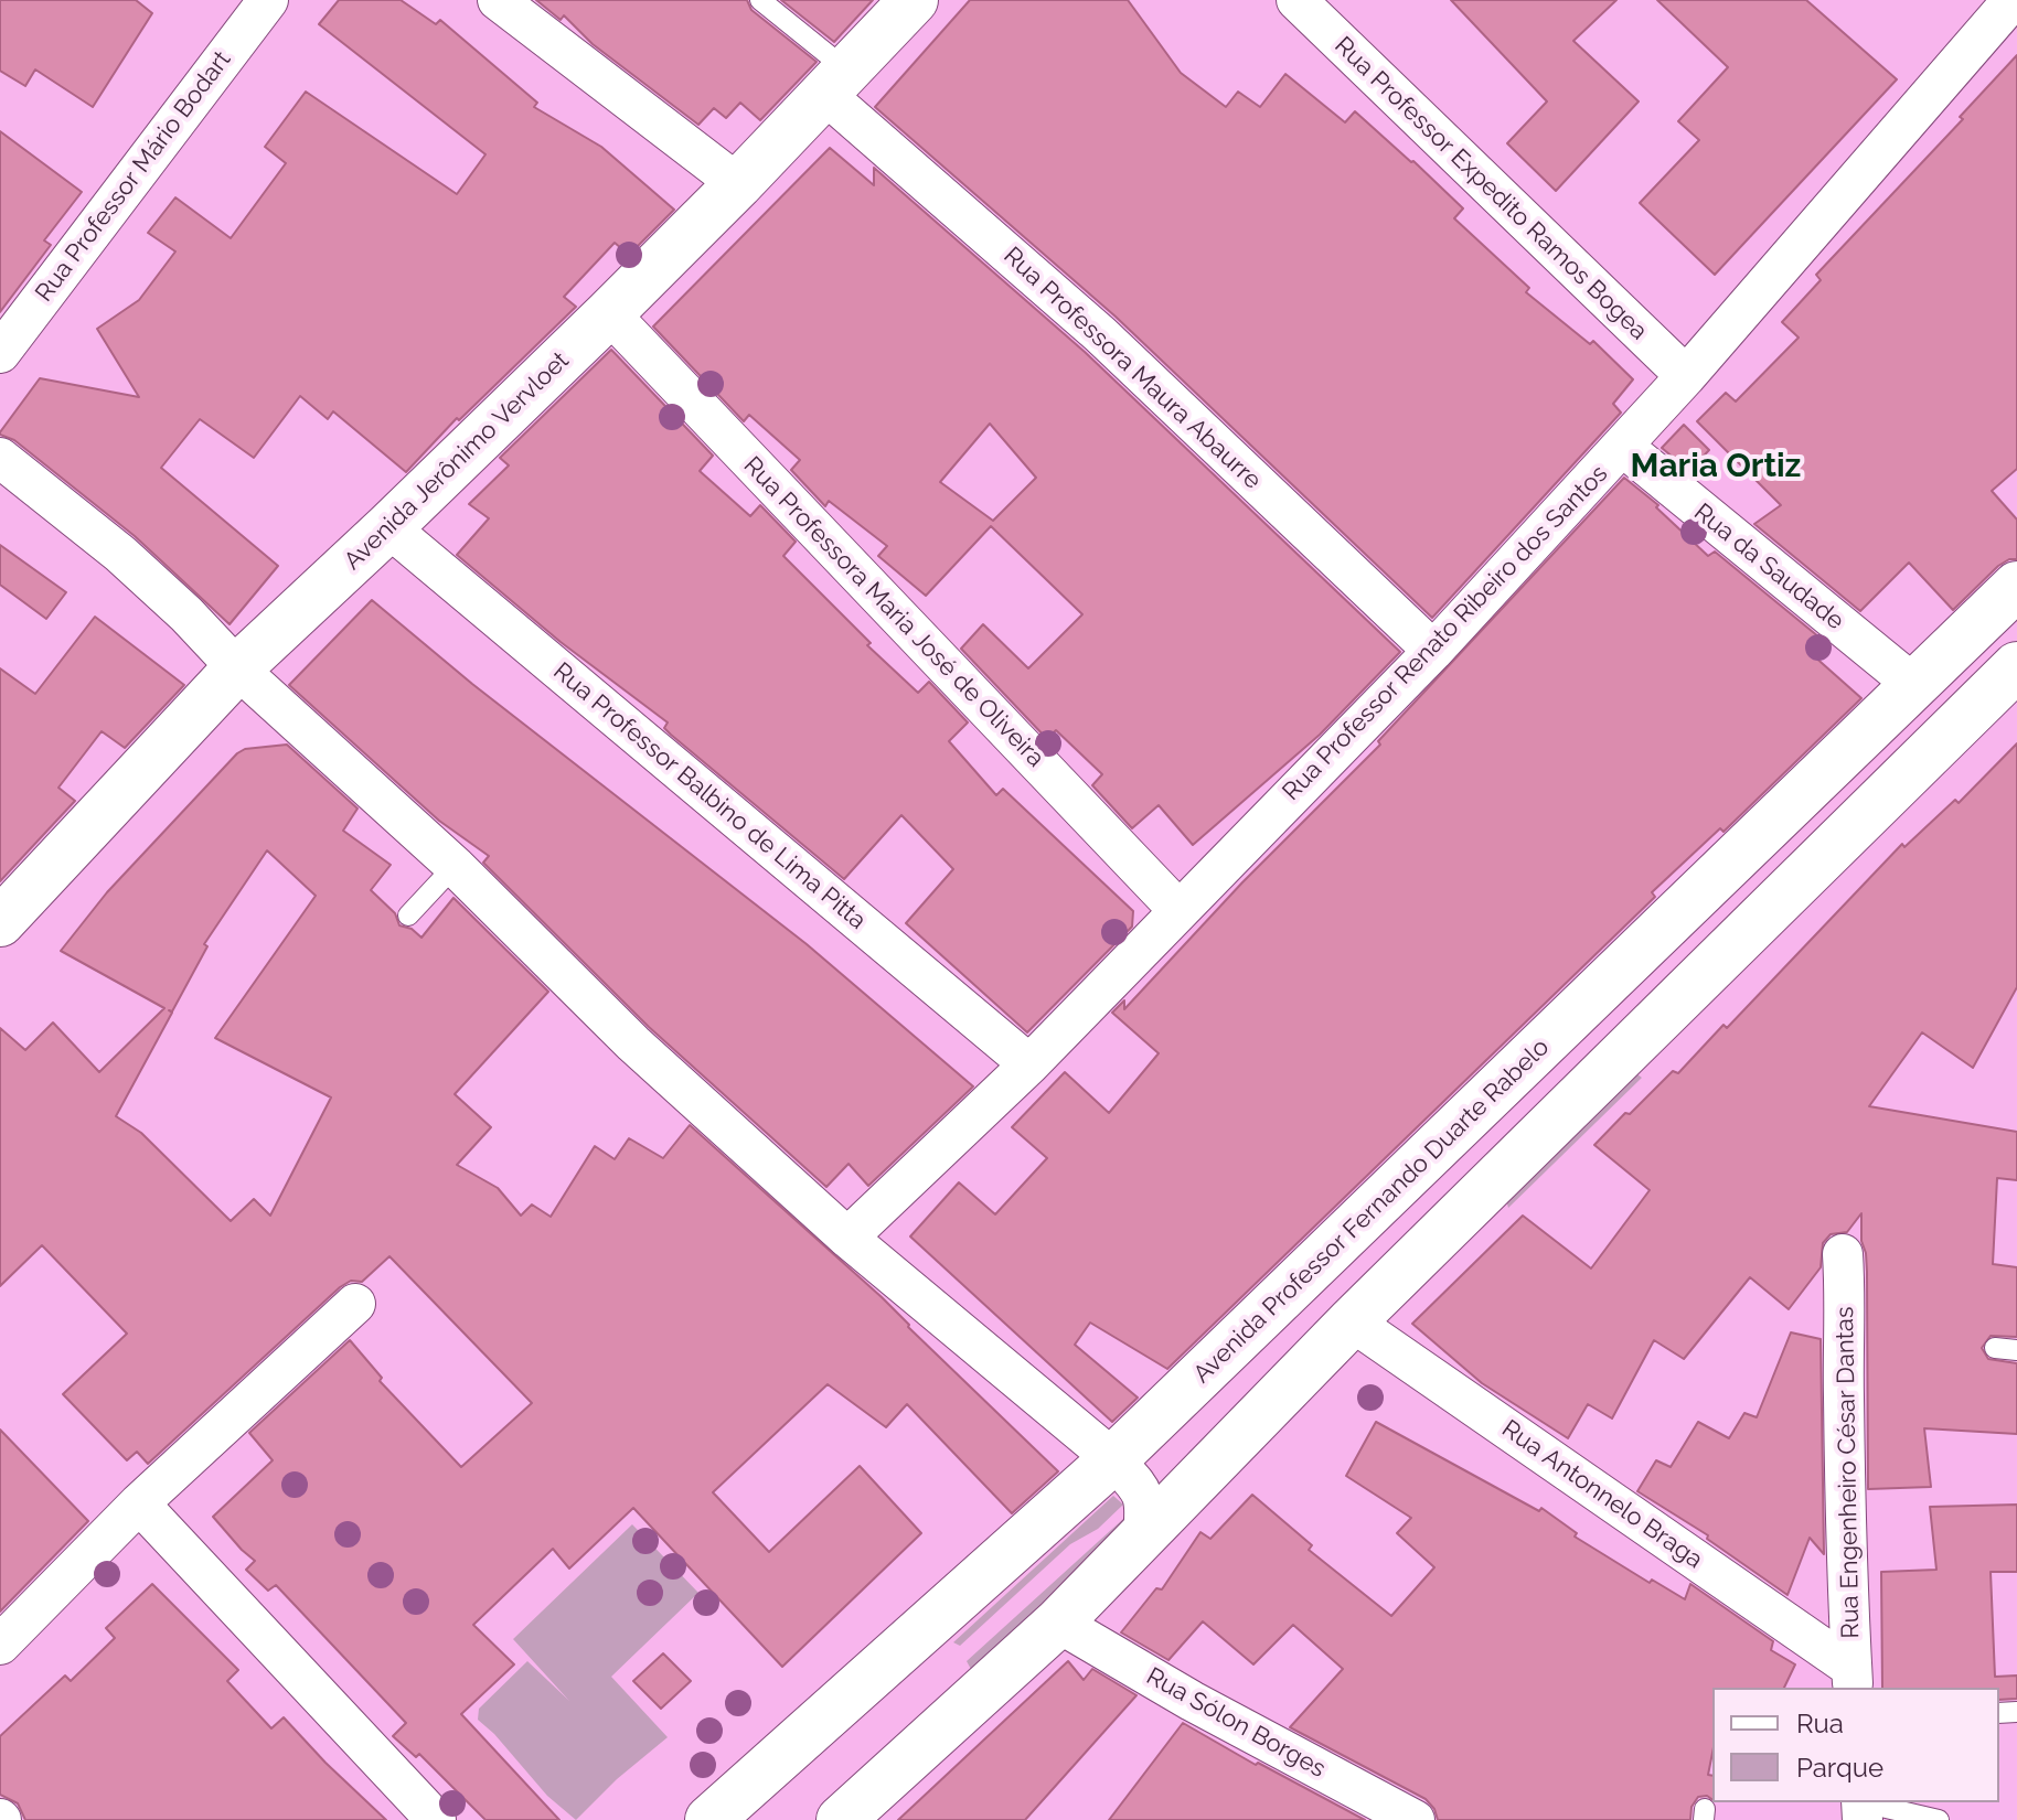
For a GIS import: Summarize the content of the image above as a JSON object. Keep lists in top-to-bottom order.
{
  "streets": {
    "street": [
      "Rua Professor Mário Bodart",
      "Rua Professor Expedito Ramos Bogea",
      "Rua Professora Maura Abaurre",
      "Avenida Jerônimo Vervloet",
      "Rua da Saudade",
      "Rua Professora Maria José de Oliveira",
      "Rua Professor Renato Ribeiro dos Santos",
      "Rua Professor Balbino de Lima Pitta",
      "Avenida Professor Fernando Duarte Rabelo",
      "Rua Engenheiro César Dantas",
      "Rua Antonnelo Braga",
      "Rua Sólon Borges"
    ]
  },
  "crossings": [
    ["Rua Professor Expedito Ramos Bogea", "Rua Professor Renato Ribeiro dos Santos"],
    ["Rua Professora Maura Abaurre", "Avenida Jerônimo Vervloet"],
    ["Rua Professora Maura Abaurre", "Rua Professor Renato Ribeiro dos Santos"],
    ["Avenida Jerônimo Vervloet", "Rua Professora Maria José de Oliveira"],
    ["Avenida Jerônimo Vervloet", "Rua Professor Balbino de Lima Pitta"],
    ["Rua da Saudade", "Rua Professor Renato Ribeiro dos Santos"],
    ["Rua da Saudade", "Avenida Professor Fernando Duarte Rabelo"],
    ["Rua Professora Maria José de Oliveira", "Rua Professor Renato Ribeiro dos Santos"],
    ["Rua Professor Renato Ribeiro dos Santos", "Rua Professor Balbino de Lima Pitta"],
    ["Rua Engenheiro César Dantas", "Rua Antonnelo Braga"]
  ],
  "districts": ["Maria Ortiz"],
  "legend": ["Rua", "Parque"]
}
